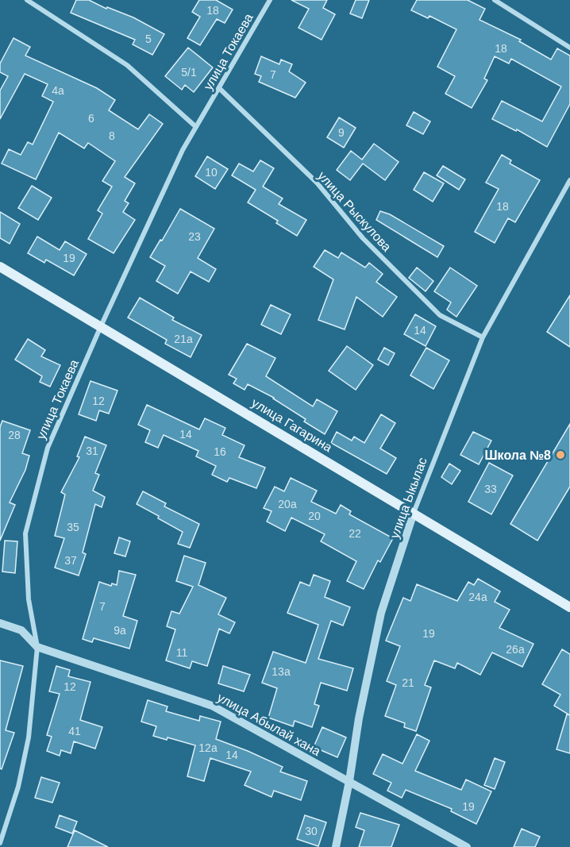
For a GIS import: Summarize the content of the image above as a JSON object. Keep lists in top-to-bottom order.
{
  "streets": {
    "main road": ["улица Гагарина"],
    "street": [
      "улица Токаева",
      "улица Рыскулова",
      "улица Ыкылас",
      "улица Абылай хана"
    ]
  },
  "crossings": [
    ["улица Токаева", "улица Рыскулова"],
    ["улица Токаева", "улица Гагарина"],
    ["улица Токаева", "улица Абылай хана"],
    ["улица Рыскулова", "улица Ыкылас"],
    ["улица Гагарина", "улица Ыкылас"],
    ["улица Ыкылас", "улица Абылай хана"]
  ],
  "places": ["Школа №8"],
  "house_numbers": [
    "18",
    "5",
    "18",
    "5/1",
    "7",
    "4а",
    "6",
    "9",
    "8",
    "10",
    "18",
    "23",
    "19",
    "14",
    "21а",
    "12",
    "14",
    "28",
    "31",
    "16",
    "33",
    "20а",
    "20",
    "35",
    "22",
    "37",
    "24а",
    "7",
    "9а",
    "19",
    "26а",
    "11",
    "13а",
    "21",
    "12",
    "41",
    "12а",
    "14",
    "19",
    "30"
  ]
}
